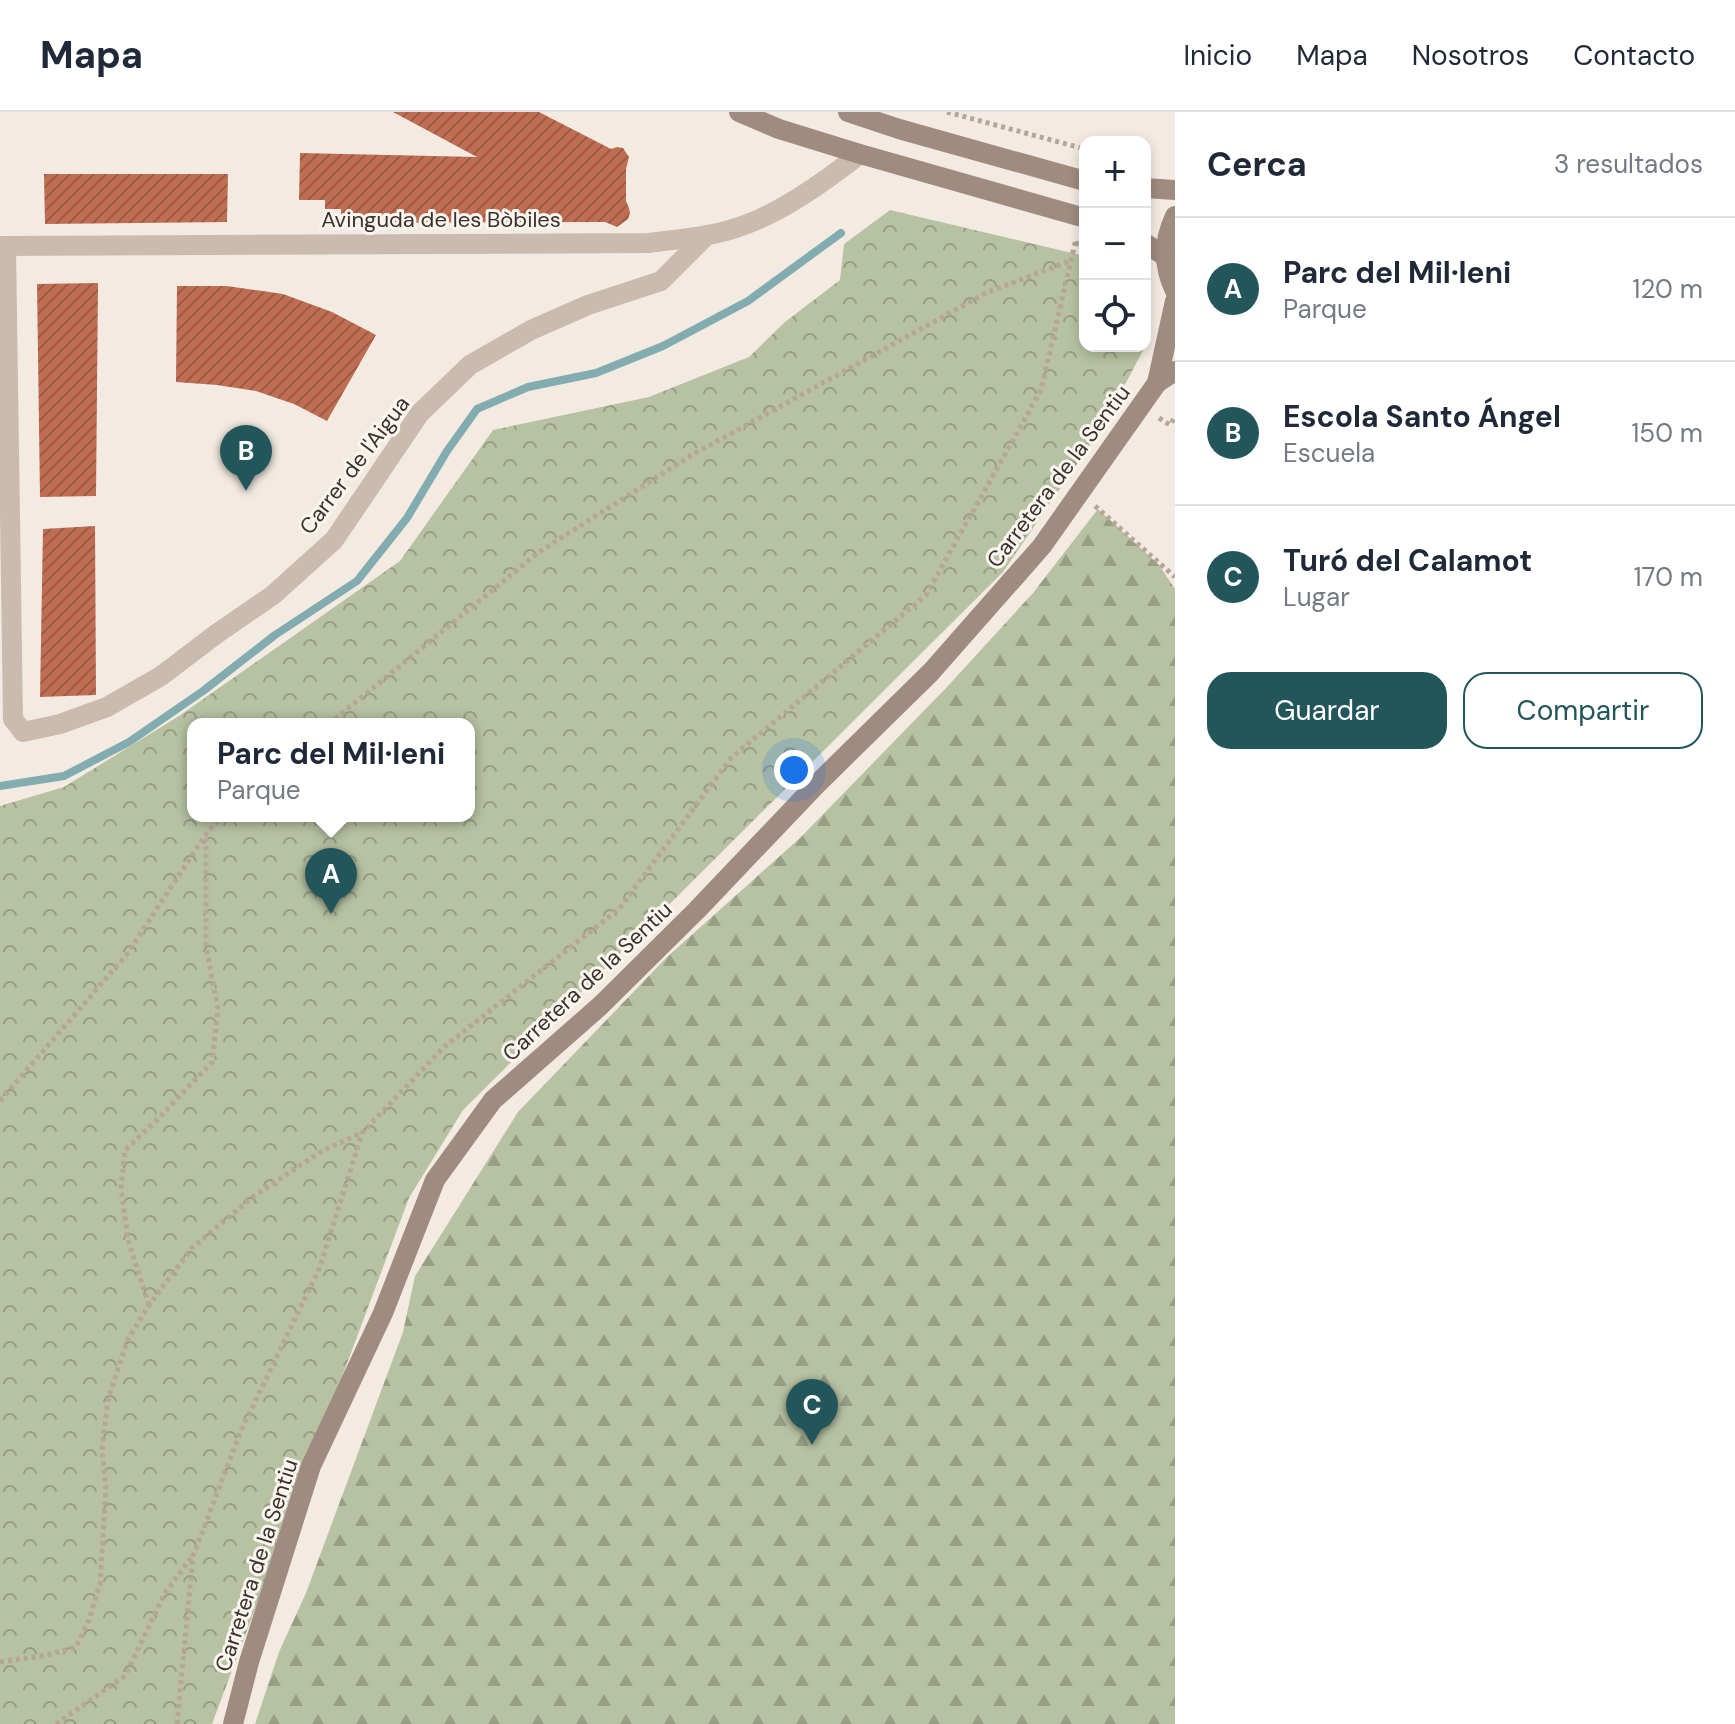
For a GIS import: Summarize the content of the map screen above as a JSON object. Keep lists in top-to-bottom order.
{
  "streets": {
    "street": ["Avinguda de les Bòbiles", "Carrer de l'Aigua", "Carretera de la Sentiu"]
  },
  "crossings": [
    ["Avinguda de les Bòbiles", "Carrer de l'Aigua"]
  ],
  "page": {
    "header": "Mapa",
    "nav": [
      "Inicio",
      "Mapa",
      "Nosotros",
      "Contacto"
    ],
    "heading": ["Cerca", "3 resultados"],
    "map_buttons": ["+", "−"],
    "list": [
      {
        "mark": "A",
        "name": "Parc del Mil·leni",
        "note": "Parque",
        "value": "120 m"
      },
      {
        "mark": "B",
        "name": "Escola Santo Ángel",
        "note": "Escuela",
        "value": "150 m"
      },
      {
        "mark": "C",
        "name": "Turó del Calamot",
        "note": "Lugar",
        "value": "170 m"
      }
    ],
    "pins": ["B", "A", "C"],
    "buttons": ["Guardar", "Compartir"],
    "popup": ["Parc del Mil·leni", "Parque"]
  }
}
